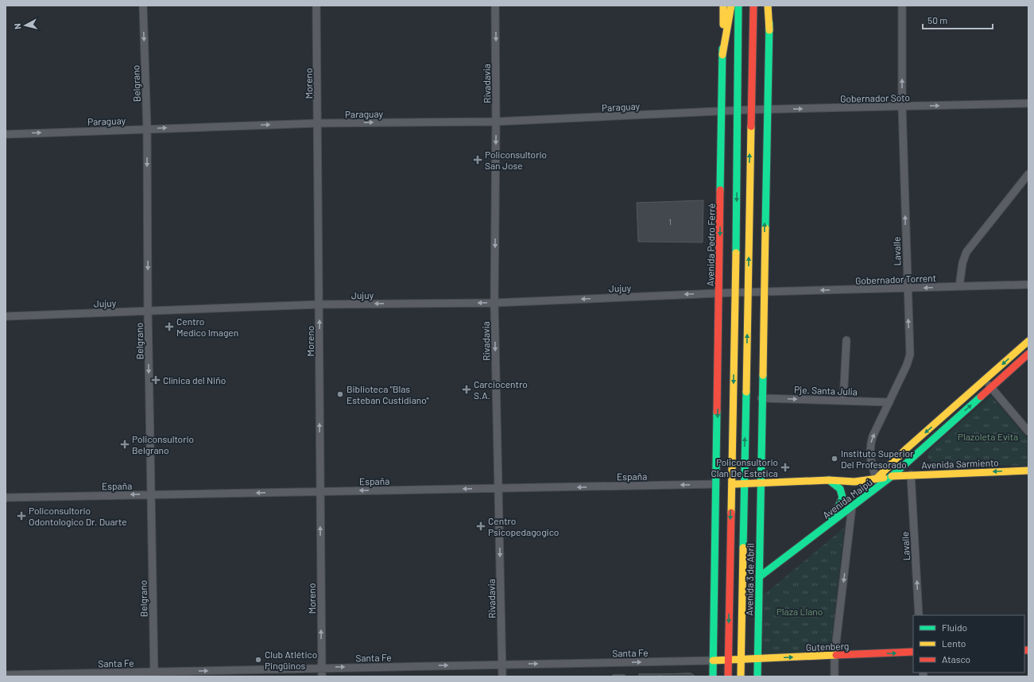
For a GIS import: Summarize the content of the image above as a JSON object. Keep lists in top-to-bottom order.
{
  "streets": {
    "main road": [
      "Avenida Pedro Ferré",
      "Avenida Sarmiento",
      "España",
      "Avenida Maipú",
      "Avenida 3 de Abril",
      "Gutenberg",
      "Santa Fe"
    ],
    "street": [
      "Belgrano",
      "Moreno",
      "Rivadavia",
      "Gobernador Soto",
      "Paraguay",
      "Lavalle",
      "Gobernador Torrent",
      "Jujuy",
      "Pje. Santa Julia"
    ]
  },
  "crossings": [
    ["Belgrano", "Paraguay"],
    ["Belgrano", "Jujuy"],
    ["Belgrano", "España"],
    ["Belgrano", "Santa Fe"],
    ["Moreno", "Paraguay"],
    ["Moreno", "Jujuy"],
    ["Moreno", "España"],
    ["Moreno", "Santa Fe"],
    ["Rivadavia", "Paraguay"],
    ["Rivadavia", "Jujuy"],
    ["Rivadavia", "España"],
    ["Rivadavia", "Santa Fe"],
    ["Gobernador Soto", "Paraguay"],
    ["Gobernador Soto", "Avenida Pedro Ferré"],
    ["Gobernador Soto", "Lavalle"],
    ["Paraguay", "Avenida Pedro Ferré"],
    ["Avenida Pedro Ferré", "Jujuy"],
    ["Avenida Pedro Ferré", "España"],
    ["Lavalle", "Gobernador Torrent"],
    ["Lavalle", "Pje. Santa Julia"],
    ["Lavalle", "Avenida Sarmiento"],
    ["Lavalle", "Avenida Maipú"],
    ["Gobernador Torrent", "Jujuy"],
    ["Avenida Sarmiento", "España"],
    ["Avenida Sarmiento", "Avenida Maipú"],
    ["Avenida Sarmiento", "Avenida 3 de Abril"],
    ["España", "Avenida 3 de Abril"],
    ["Avenida Maipú", "Avenida 3 de Abril"],
    ["Avenida 3 de Abril", "Gutenberg"],
    ["Avenida 3 de Abril", "Santa Fe"],
    ["Gutenberg", "Santa Fe"]
  ],
  "one_way": [
    "Belgrano",
    "Moreno",
    "Rivadavia",
    "Gobernador Soto",
    "Paraguay",
    "Lavalle",
    "Gobernador Torrent",
    "Jujuy",
    "Pje. Santa Julia",
    "Avenida Sarmiento",
    "España",
    "Gutenberg",
    "Santa Fe"
  ],
  "parks": ["Plazoleta Evita", "Plaza Llano"],
  "places": {
    "health": [
      "Policonsultorio San Jose",
      "Centro Medico Imagen",
      "Clínica del Niño",
      "Carciocentro S.A.",
      "Policonsultorio Belgrano",
      "Policonsultorio Clan De Estetica",
      "Policonsultorio Odontologico Dr. Duarte",
      "Centro Psicopedagogico"
    ],
    "other": ["Biblioteca \"Blas Esteban Custidiano\"", "Instituto Superior Del Profesorado", "Club Atlético Pingüinos"]
  },
  "house_numbers": ["1"],
  "legend": ["Fluido", "Lento", "Atasco"],
  "scale_bar": "50 m",
  "north": "left"
}
